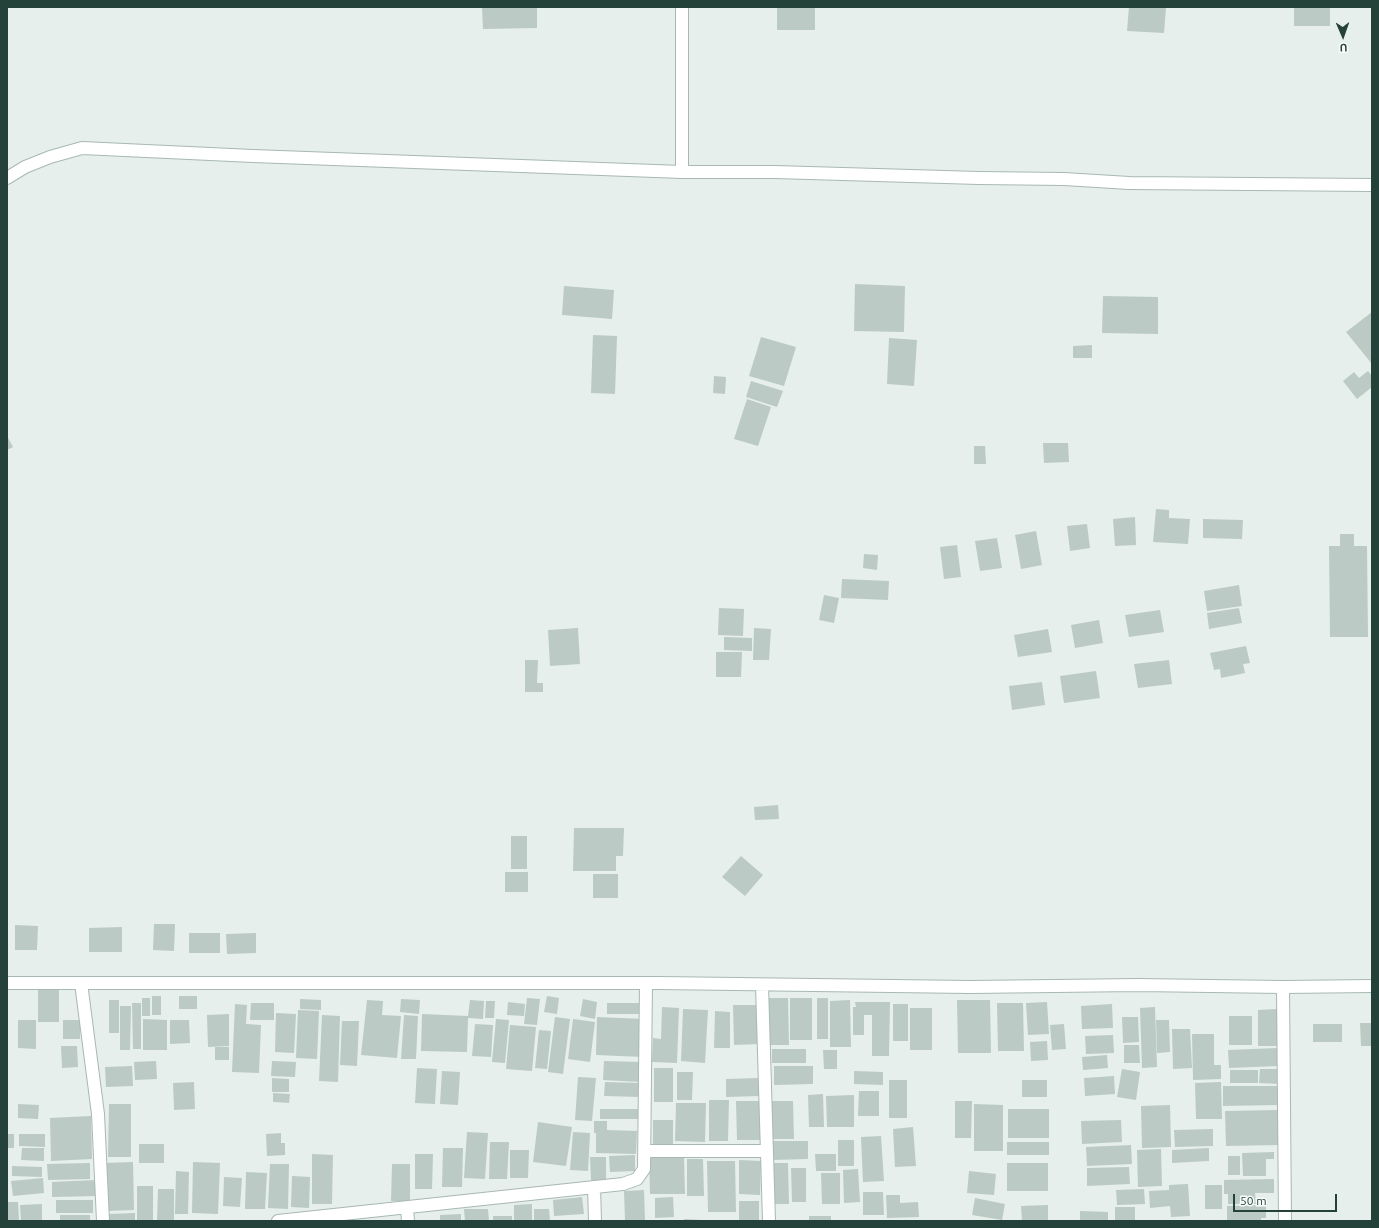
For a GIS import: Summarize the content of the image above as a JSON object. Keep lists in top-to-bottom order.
{
  "scale_bar": "50 m",
  "north": "bottom"
}
